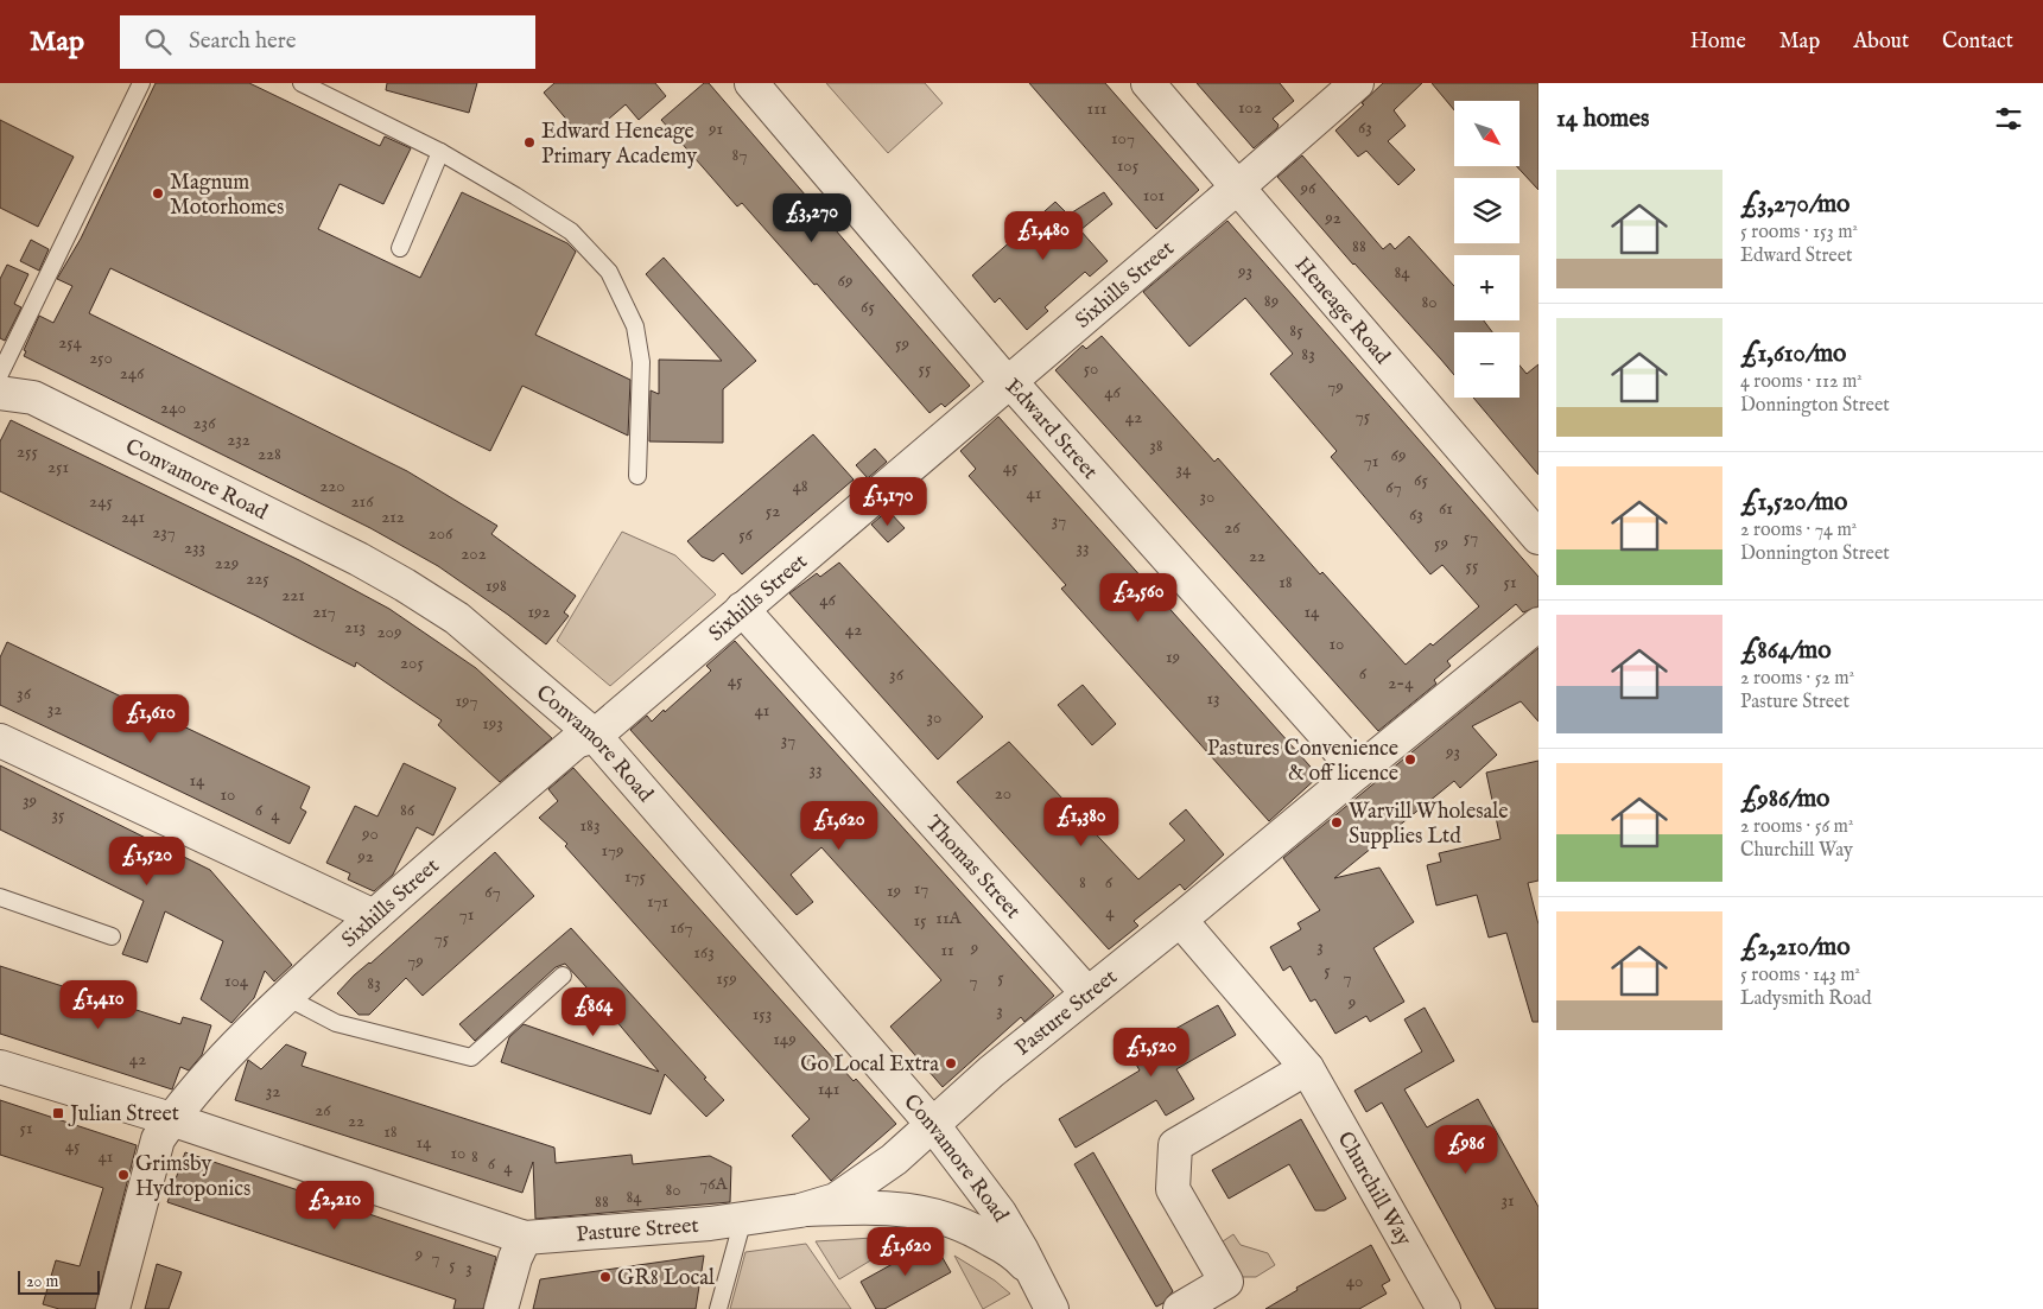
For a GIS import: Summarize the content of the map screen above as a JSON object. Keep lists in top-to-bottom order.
{
  "streets": {
    "street": [
      "Sixhills Street",
      "Heneage Road",
      "Edward Street",
      "Convamore Road",
      "Thomas Street",
      "Pasture Street",
      "Churchill Way"
    ]
  },
  "crossings": [
    ["Sixhills Street", "Heneage Road"],
    ["Sixhills Street", "Edward Street"],
    ["Sixhills Street", "Convamore Road"],
    ["Sixhills Street", "Thomas Street"],
    ["Edward Street", "Pasture Street"],
    ["Convamore Road", "Pasture Street"],
    ["Thomas Street", "Pasture Street"],
    ["Pasture Street", "Churchill Way"]
  ],
  "places": {
    "other": [
      "Edward Heneage Primary Academy",
      "Magnum Motorhomes",
      "Pastures Convenience & off licence",
      "Warvill Wholesale Supplies Ltd",
      "Go Local Extra",
      "Grimsby Hydroponics",
      "GR8 Local"
    ],
    "transit": ["Julian Street"]
  },
  "house_numbers": [
    "102",
    "111",
    "63",
    "91",
    "107",
    "87",
    "105",
    "96",
    "101",
    "92",
    "88",
    "93",
    "84",
    "69",
    "89",
    "80",
    "65",
    "85",
    "254",
    "59",
    "83",
    "250",
    "55",
    "50",
    "246",
    "79",
    "46",
    "240",
    "75",
    "42",
    "236",
    "232",
    "38",
    "255",
    "228",
    "69",
    "71",
    "251",
    "45",
    "34",
    "65",
    "220",
    "48",
    "67",
    "41",
    "30",
    "245",
    "216",
    "61",
    "52",
    "63",
    "241",
    "212",
    "37",
    "26",
    "237",
    "206",
    "56",
    "57",
    "59",
    "233",
    "33",
    "202",
    "22",
    "229",
    "55",
    "225",
    "18",
    "51",
    "198",
    "221",
    "46",
    "217",
    "192",
    "14",
    "213",
    "42",
    "209",
    "10",
    "19",
    "205",
    "6",
    "36",
    "45",
    "2-4",
    "36",
    "13",
    "197",
    "32",
    "41",
    "30",
    "193",
    "37",
    "93",
    "33",
    "14",
    "20",
    "10",
    "39",
    "6",
    "86",
    "35",
    "4",
    "183",
    "90",
    "179",
    "92",
    "175",
    "8",
    "6",
    "17",
    "19",
    "67",
    "171",
    "4",
    "71",
    "11A",
    "15",
    "167",
    "75",
    "3",
    "9",
    "11",
    "163",
    "79",
    "5",
    "5",
    "7",
    "159",
    "104",
    "7",
    "83",
    "9",
    "3",
    "153",
    "149",
    "42",
    "141",
    "32",
    "26",
    "22",
    "51",
    "18",
    "14",
    "45",
    "10",
    "41",
    "8",
    "6",
    "4",
    "76A",
    "80",
    "84",
    "31",
    "88",
    "9",
    "7",
    "5",
    "3",
    "40"
  ],
  "scale_bar": "20 m",
  "north": "bottom right",
  "page": {
    "header": "Map",
    "search": "Search here",
    "nav": [
      "Home",
      "Map",
      "About",
      "Contact"
    ],
    "heading": "14 homes",
    "map_buttons": ["+", "−"],
    "list": [
      {
        "name": "£3,270/mo",
        "note": "5 rooms · 153 m² · Edward Street"
      },
      {
        "name": "£1,610/mo",
        "note": "4 rooms · 112 m² · Donnington Street"
      },
      {
        "name": "£1,520/mo",
        "note": "2 rooms · 74 m² · Donnington Street"
      },
      {
        "name": "£864/mo",
        "note": "2 rooms · 52 m² · Pasture Street"
      },
      {
        "name": "£986/mo",
        "note": "2 rooms · 56 m² · Churchill Way"
      },
      {
        "name": "£2,210/mo",
        "note": "5 rooms · 143 m² · Ladysmith Road"
      }
    ],
    "price": [
      "£3,270",
      "£1,480",
      "£1,170",
      "£2,560",
      "£1,610",
      "£1,380",
      "£1,620",
      "£1,520",
      "£1,410",
      "£864",
      "£1,520",
      "£986",
      "£2,210",
      "£1,620"
    ],
    "scale": "20 m"
  }
}
